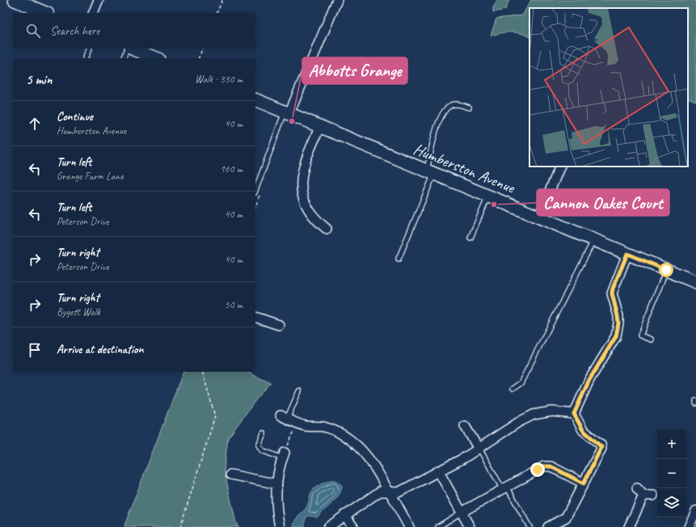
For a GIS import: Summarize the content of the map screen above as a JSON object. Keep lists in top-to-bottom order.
{
  "streets": {
    "main road": ["Humberston Avenue"]
  },
  "places": ["Abbotts Grange", "Cannon Oakes Court"],
  "page": {
    "search": "Search here",
    "heading": ["5 min", "Walk · 330 m"],
    "list": [
      ["Continue", "Humberston Avenue", "40 m"],
      ["Turn left", "Grange Farm Lane", "160 m"],
      ["Turn left", "Peterson Drive", "40 m"],
      ["Turn right", "Peterson Drive", "40 m"],
      ["Turn right", "Bygott Walk", "50 m"],
      "Arrive at destination"
    ],
    "map_buttons": ["+", "−"]
  }
}
